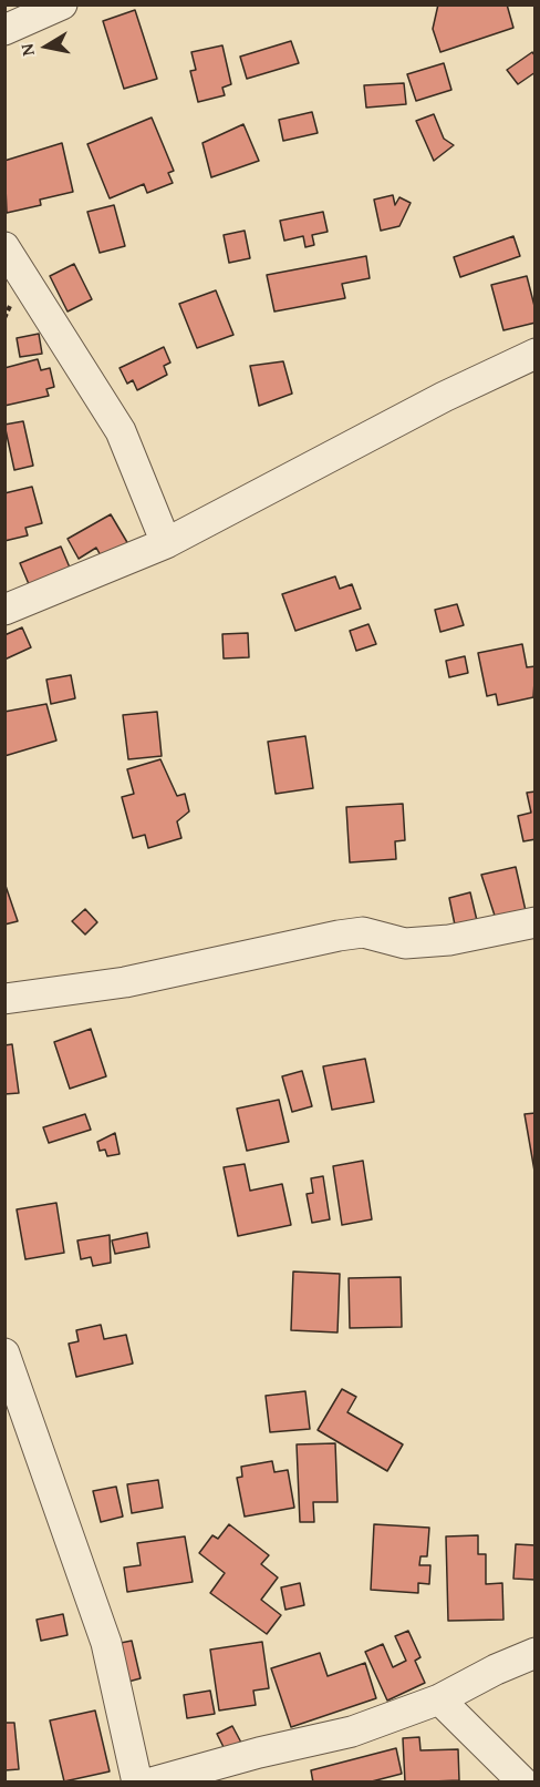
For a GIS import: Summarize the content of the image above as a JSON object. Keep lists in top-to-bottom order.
{
  "north": "left"
}
